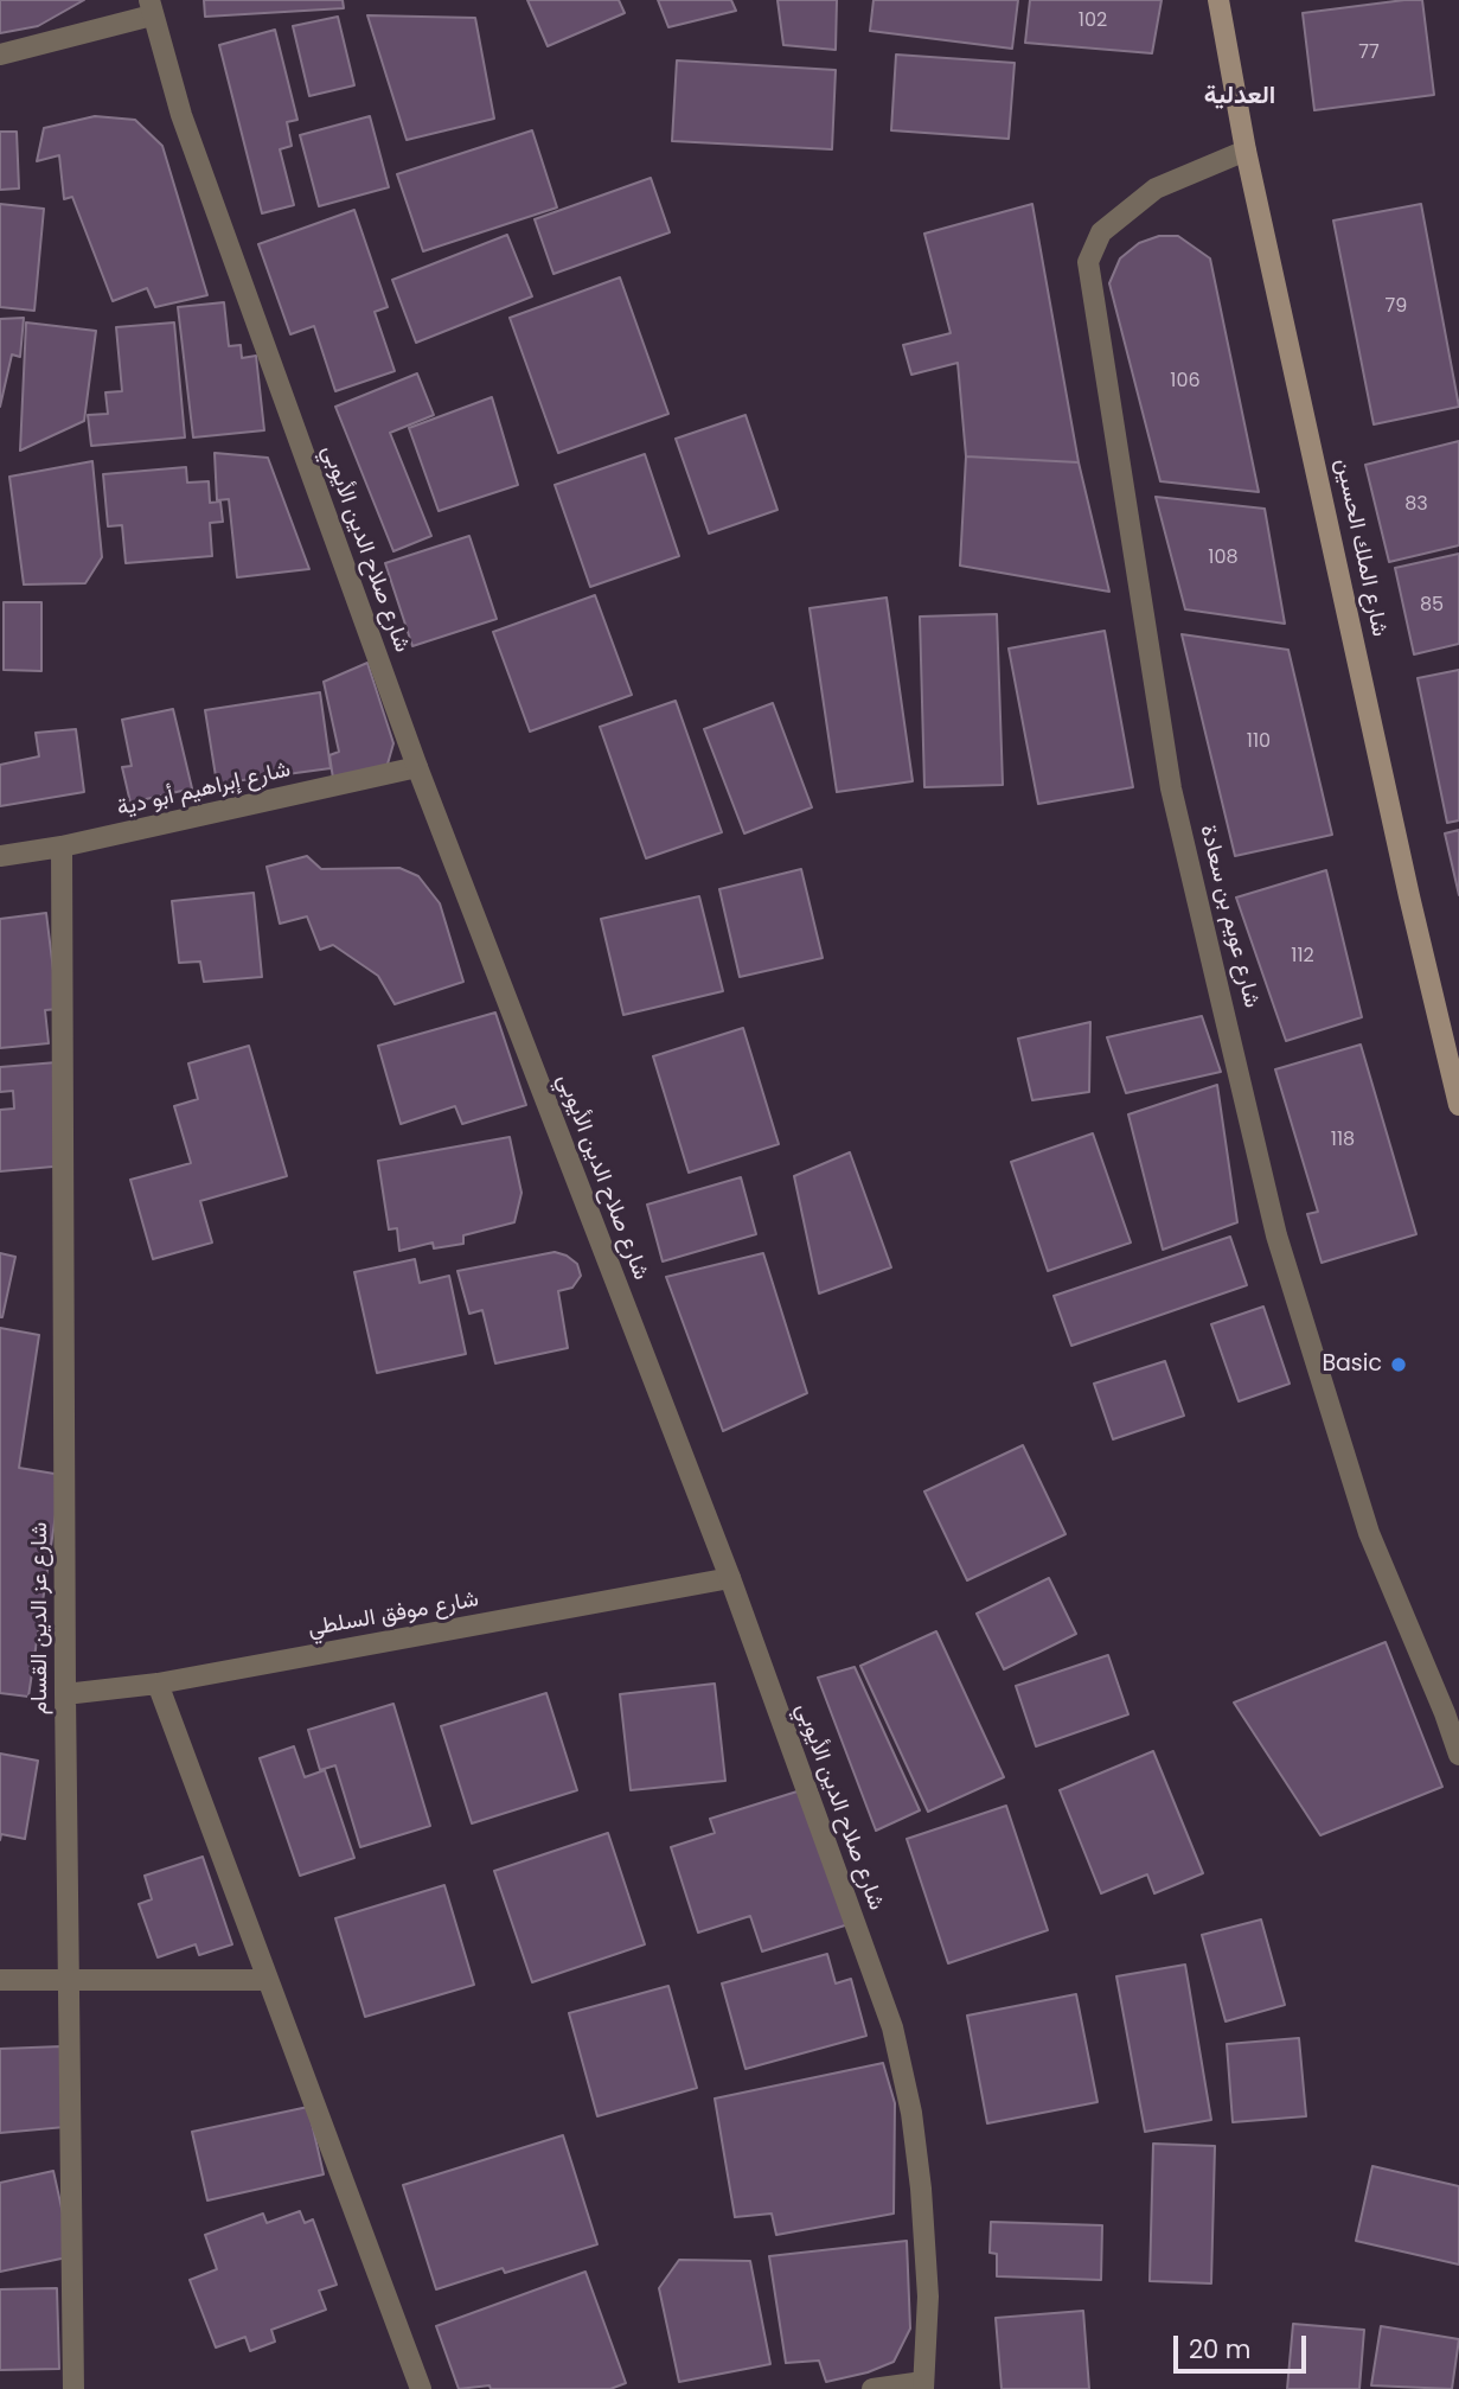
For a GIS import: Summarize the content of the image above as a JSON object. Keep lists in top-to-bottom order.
{
  "streets": {
    "main road": ["شارع الملك الحسين"],
    "street": [
      "شارع صلاح الدين الأيوبي",
      "شارع إبراهيم أبو دية",
      "شارع عويم بن سعادة",
      "شارع موفق السلطي",
      "شارع عز الدين القسام"
    ]
  },
  "crossings": [
    ["شارع الملك الحسين", "شارع عويم بن سعادة"],
    ["شارع صلاح الدين الأيوبي", "شارع إبراهيم أبو دية"],
    ["شارع صلاح الدين الأيوبي", "شارع موفق السلطي"],
    ["شارع إبراهيم أبو دية", "شارع عز الدين القسام"],
    ["شارع موفق السلطي", "شارع عز الدين القسام"]
  ],
  "districts": ["العدلية"],
  "places": ["Basic"],
  "house_numbers": [
    "102",
    "77",
    "79",
    "106",
    "83",
    "108",
    "85",
    "110",
    "112",
    "118"
  ],
  "scale_bar": "20 m"
}
